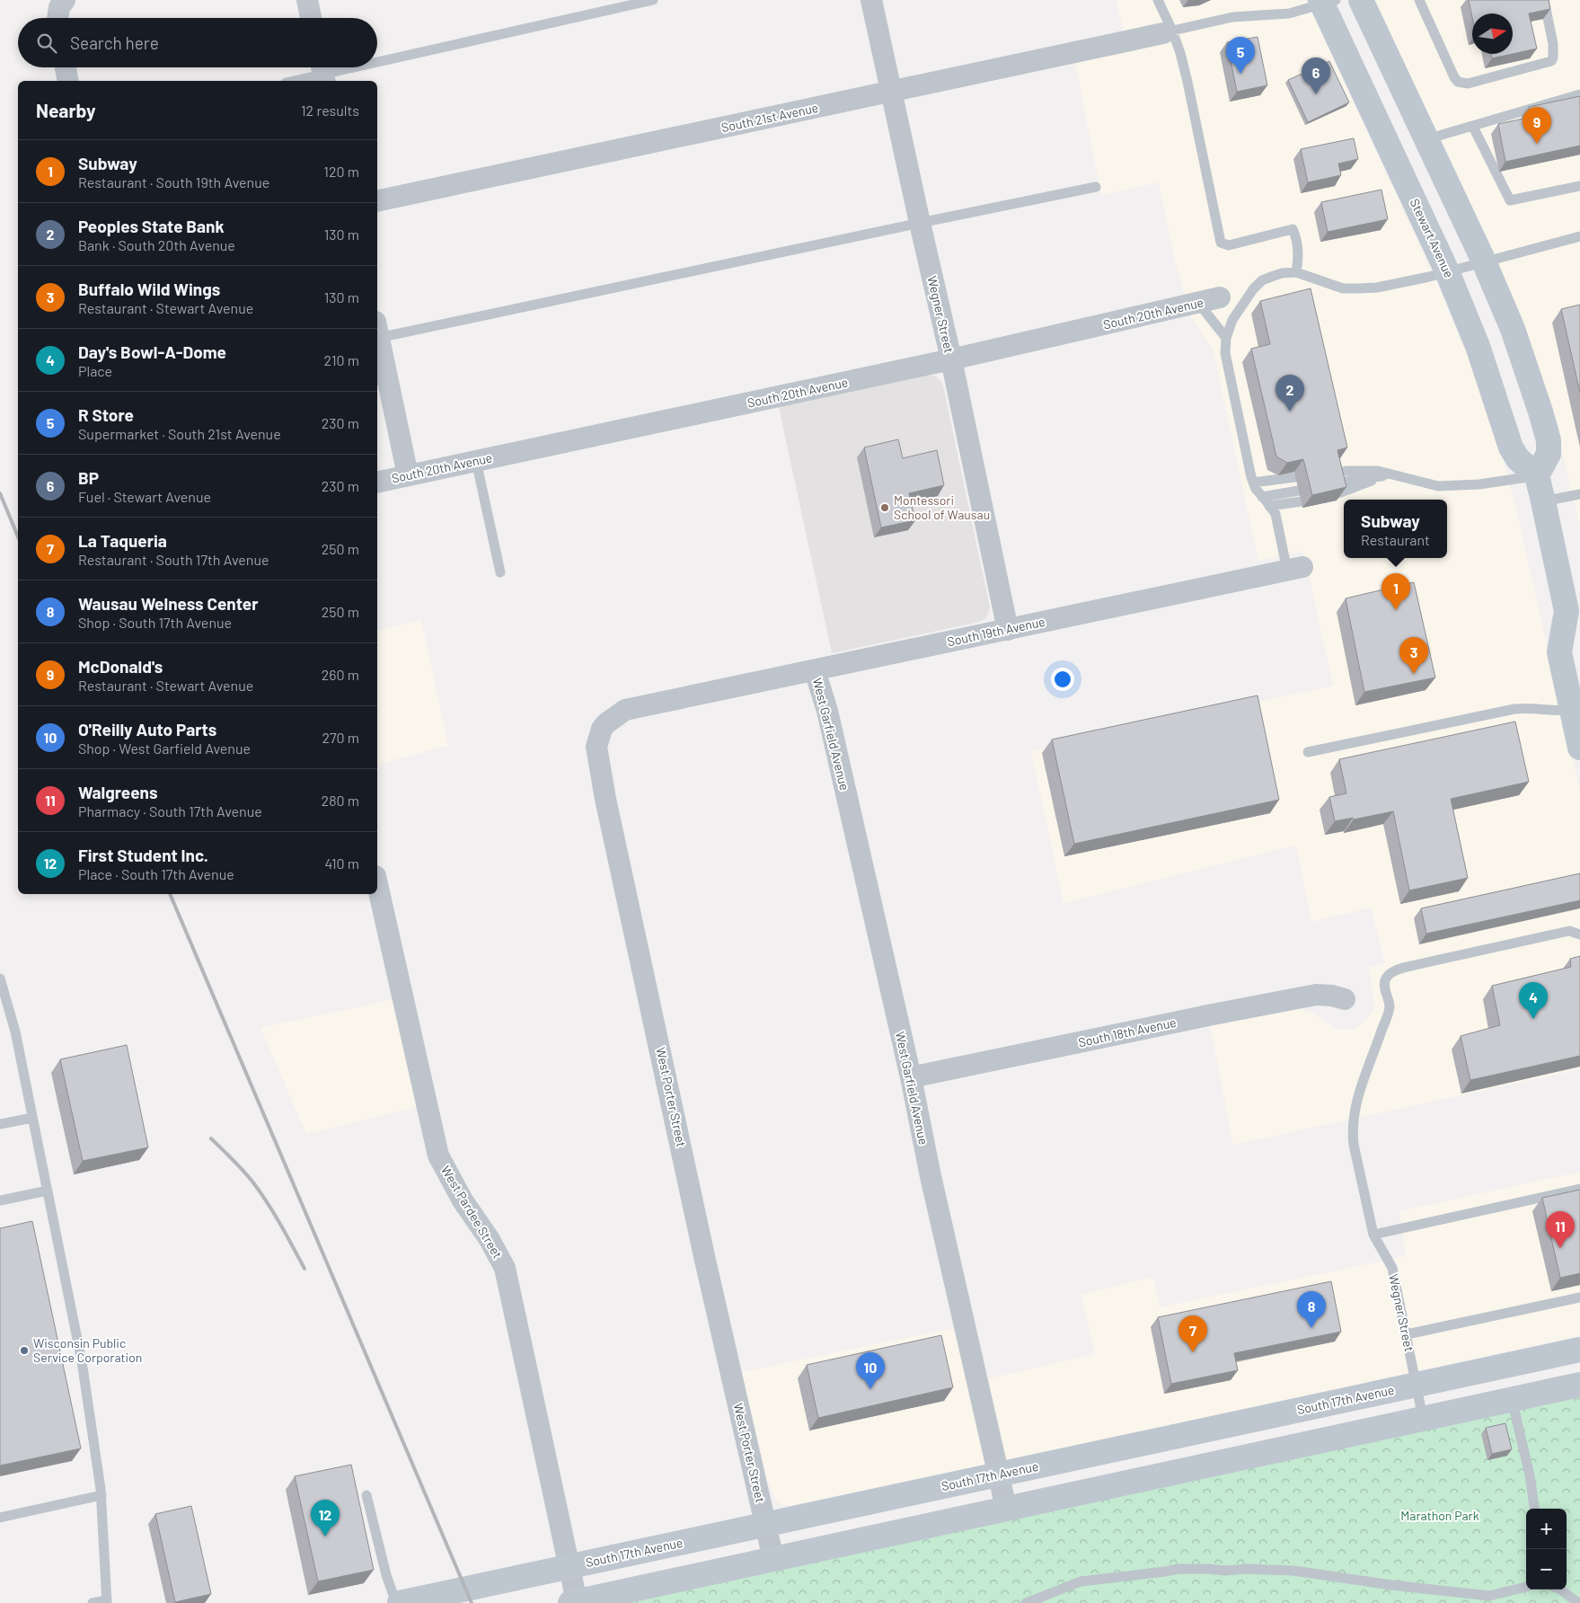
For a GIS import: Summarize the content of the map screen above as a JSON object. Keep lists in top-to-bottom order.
{
  "streets": {
    "main road": ["Stewart Avenue", "South 17th Avenue"],
    "street": [
      "South 21st Avenue",
      "South 20th Avenue",
      "Wegner Street",
      "South 19th Avenue",
      "West Garfield Avenue",
      "South 18th Avenue",
      "West Porter Street",
      "West Pardee Street"
    ]
  },
  "crossings": [
    ["South 21st Avenue", "Wegner Street"],
    ["South 20th Avenue", "Wegner Street"],
    ["Wegner Street", "South 19th Avenue"],
    ["Wegner Street", "South 17th Avenue"],
    ["South 19th Avenue", "West Garfield Avenue"],
    ["South 19th Avenue", "West Porter Street"],
    ["West Garfield Avenue", "South 18th Avenue"],
    ["West Garfield Avenue", "South 17th Avenue"],
    ["West Porter Street", "South 17th Avenue"],
    ["West Pardee Street", "South 17th Avenue"]
  ],
  "parks": ["Marathon Park"],
  "places": ["Montessori School of Wausau", "Wisconsin Public Service Corporation"],
  "north": "right",
  "page": {
    "search": "Search here",
    "pins": [
      "5",
      "6",
      "9",
      "2",
      "1",
      "3",
      "4",
      "11",
      "8",
      "7",
      "10",
      "12"
    ],
    "heading": ["Nearby", "12 results"],
    "list": [
      {
        "mark": "1",
        "name": "Subway",
        "note": "Restaurant · South 19th Avenue",
        "value": "120 m"
      },
      {
        "mark": "2",
        "name": "Peoples State Bank",
        "note": "Bank · South 20th Avenue",
        "value": "130 m"
      },
      {
        "mark": "3",
        "name": "Buffalo Wild Wings",
        "note": "Restaurant · Stewart Avenue",
        "value": "130 m"
      },
      {
        "mark": "4",
        "name": "Day's Bowl-A-Dome",
        "note": "Place",
        "value": "210 m"
      },
      {
        "mark": "5",
        "name": "R Store",
        "note": "Supermarket · South 21st Avenue",
        "value": "230 m"
      },
      {
        "mark": "6",
        "name": "BP",
        "note": "Fuel · Stewart Avenue",
        "value": "230 m"
      },
      {
        "mark": "7",
        "name": "La Taqueria",
        "note": "Restaurant · South 17th Avenue",
        "value": "250 m"
      },
      {
        "mark": "8",
        "name": "Wausau Welness Center",
        "note": "Shop · South 17th Avenue",
        "value": "250 m"
      },
      {
        "mark": "9",
        "name": "McDonald's",
        "note": "Restaurant · Stewart Avenue",
        "value": "260 m"
      },
      {
        "mark": "10",
        "name": "O'Reilly Auto Parts",
        "note": "Shop · West Garfield Avenue",
        "value": "270 m"
      },
      {
        "mark": "11",
        "name": "Walgreens",
        "note": "Pharmacy · South 17th Avenue",
        "value": "280 m"
      },
      {
        "mark": "12",
        "name": "First Student Inc.",
        "note": "Place · South 17th Avenue",
        "value": "410 m"
      }
    ],
    "popup": ["Subway", "Restaurant"],
    "map_buttons": ["+", "−"]
  }
}
